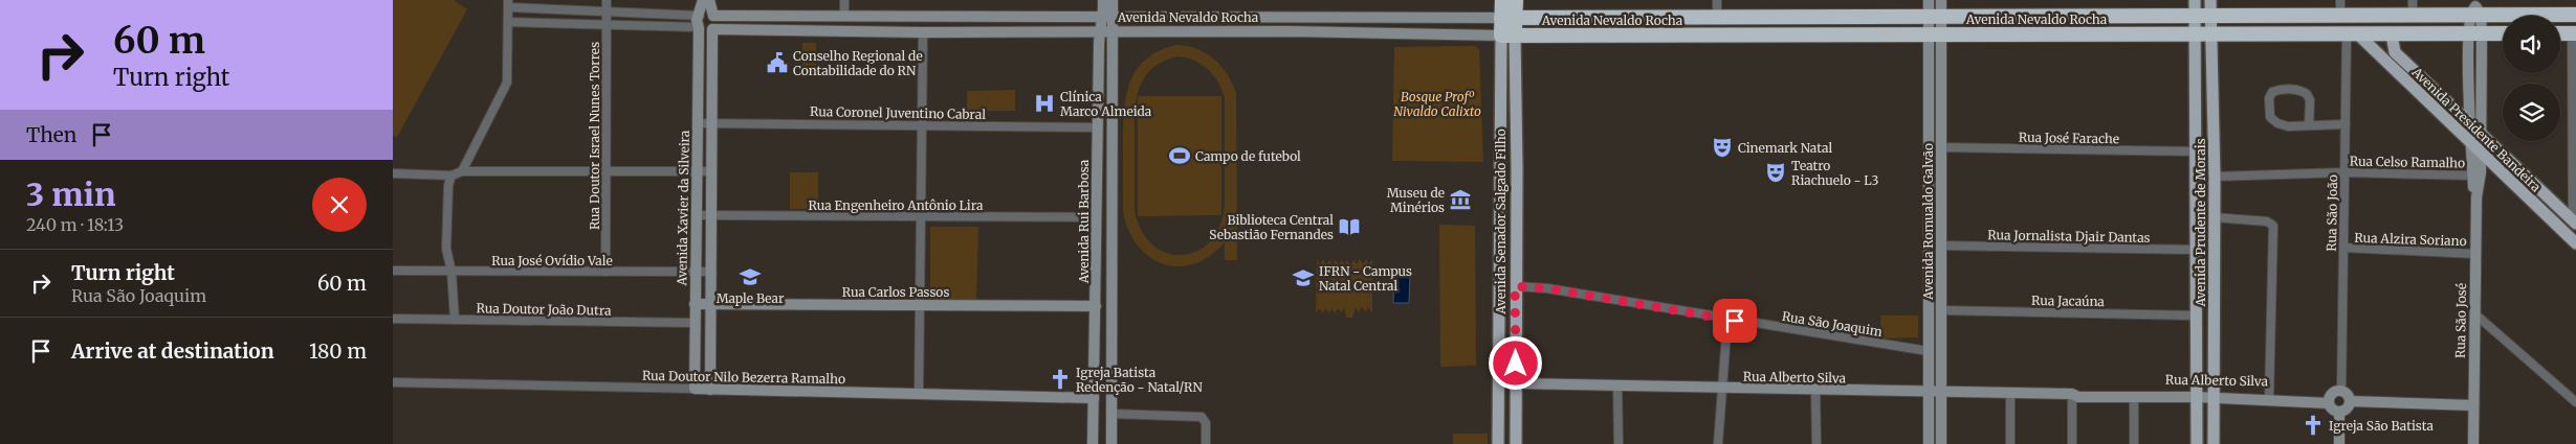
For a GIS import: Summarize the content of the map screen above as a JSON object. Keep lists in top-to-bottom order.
{
  "streets": {
    "highway": ["Avenida Nevaldo Rocha", "Avenida Senador Salgado Filho"],
    "main road": [
      "Avenida Presidente Bandeira",
      "Avenida Xavier da Silveira",
      "Avenida Rui Barbosa",
      "Avenida Romualdo Galvão",
      "Avenida Prudente de Morais",
      "Rua Carlos Passos",
      "Rua São José",
      "Rua Doutor Nilo Bezerra Ramalho",
      "Rua Alberto Silva"
    ],
    "street": [
      "Rua Coronel Juventino Cabral",
      "Rua Doutor Israel Nunes Torres",
      "Rua José Farache",
      "Rua Celso Ramalho",
      "Rua Engenheiro Antônio Lira",
      "Rua São João",
      "Rua Jornalista Djair Dantas",
      "Rua Alzira Soriano",
      "Rua José Ovídio Vale",
      "Rua Jacaúna",
      "Rua Doutor João Dutra",
      "Rua São Joaquim"
    ]
  },
  "crossings": [
    ["Avenida Nevaldo Rocha", "Avenida Presidente Bandeira"],
    ["Avenida Nevaldo Rocha", "Avenida Xavier da Silveira"],
    ["Avenida Nevaldo Rocha", "Rua São João"],
    ["Avenida Nevaldo Rocha", "Avenida Rui Barbosa"],
    ["Avenida Nevaldo Rocha", "Avenida Senador Salgado Filho"],
    ["Avenida Nevaldo Rocha", "Avenida Romualdo Galvão"],
    ["Avenida Nevaldo Rocha", "Avenida Prudente de Morais"],
    ["Avenida Nevaldo Rocha", "Rua São José"],
    ["Rua Coronel Juventino Cabral", "Avenida Xavier da Silveira"],
    ["Rua Coronel Juventino Cabral", "Avenida Rui Barbosa"],
    ["Avenida Presidente Bandeira", "Rua São João"],
    ["Avenida Presidente Bandeira", "Rua São José"],
    ["Rua Doutor Israel Nunes Torres", "Rua José Ovídio Vale"],
    ["Rua José Farache", "Avenida Romualdo Galvão"],
    ["Rua José Farache", "Avenida Prudente de Morais"],
    ["Rua Celso Ramalho", "Rua São João"],
    ["Rua Celso Ramalho", "Avenida Prudente de Morais"],
    ["Rua Celso Ramalho", "Rua São José"],
    ["Rua Engenheiro Antônio Lira", "Avenida Xavier da Silveira"],
    ["Rua Engenheiro Antônio Lira", "Avenida Rui Barbosa"],
    ["Avenida Xavier da Silveira", "Rua José Ovídio Vale"],
    ["Avenida Xavier da Silveira", "Rua Carlos Passos"],
    ["Avenida Xavier da Silveira", "Rua Doutor João Dutra"],
    ["Avenida Xavier da Silveira", "Rua Doutor Nilo Bezerra Ramalho"],
    ["Rua São João", "Rua Alzira Soriano"],
    ["Rua São João", "Rua Alberto Silva"],
    ["Avenida Rui Barbosa", "Rua Carlos Passos"],
    ["Avenida Rui Barbosa", "Rua Doutor Nilo Bezerra Ramalho"],
    ["Avenida Senador Salgado Filho", "Rua São Joaquim"],
    ["Avenida Senador Salgado Filho", "Rua Alberto Silva"],
    ["Avenida Romualdo Galvão", "Rua Jornalista Djair Dantas"],
    ["Avenida Romualdo Galvão", "Rua Jacaúna"],
    ["Avenida Romualdo Galvão", "Rua São Joaquim"],
    ["Avenida Romualdo Galvão", "Rua Alberto Silva"],
    ["Avenida Prudente de Morais", "Rua Jornalista Djair Dantas"],
    ["Avenida Prudente de Morais", "Rua Jacaúna"],
    ["Avenida Prudente de Morais", "Rua Alberto Silva"],
    ["Rua Alzira Soriano", "Rua São José"]
  ],
  "parks": ["Bosque Profº Nivaldo Calixto"],
  "places": {
    "public building": ["Conselho Regional de Contabilidade do RN"],
    "hospital": ["Clínica Marco Almeida"],
    "theatre": ["Cinemark Natal", "Teatro Riachuelo - L3"],
    "sports": ["Campo de futebol"],
    "museum": ["Museu de Minérios"],
    "library": ["Biblioteca Central Sebastião Fernandes"],
    "school or university": ["Maple Bear", "IFRN - Campus Natal Central"],
    "church": ["Igreja Batista Redenção - Natal/RN", "Igreja São Batista"]
  },
  "page": {
    "turn": ["60 m", "Turn right"],
    "then": "Then",
    "heading": ["3 min", "240 m · 18:13"],
    "list": [
      {
        "name": "Turn right",
        "note": "Rua São Joaquim",
        "value": "60 m"
      },
      {
        "name": "Arrive at destination",
        "value": "180 m"
      }
    ]
  }
}
